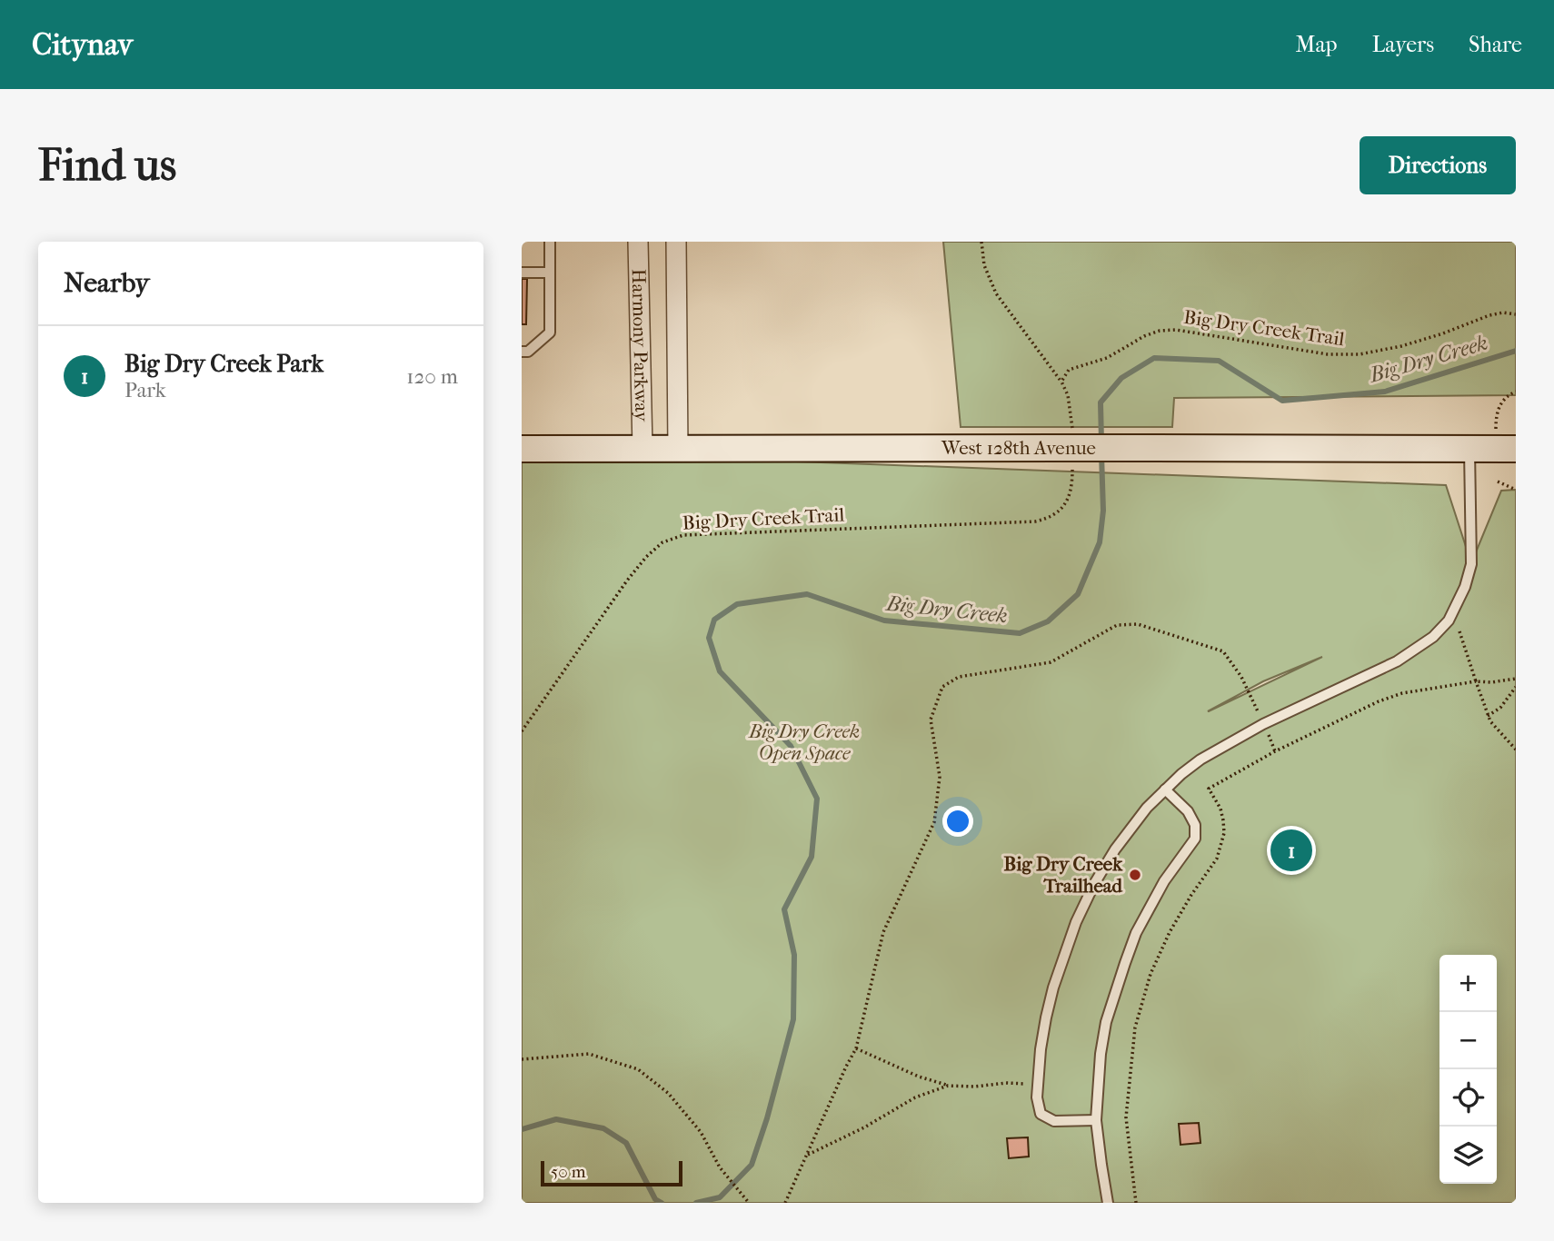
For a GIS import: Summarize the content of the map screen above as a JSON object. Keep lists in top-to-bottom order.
{
  "streets": {
    "main road": ["West 128th Avenue"],
    "street": ["Harmony Parkway"],
    "path": ["Big Dry Creek Trail"]
  },
  "crossings": [
    ["Harmony Parkway", "West 128th Avenue"]
  ],
  "water": ["Big Dry Creek"],
  "parks": ["Big Dry Creek Open Space"],
  "places": ["Big Dry Creek Trailhead"],
  "scale_bar": "50 m",
  "page": {
    "header": "Citynav",
    "nav": ["Map", "Layers", "Share"],
    "buttons": "Directions",
    "title": "Find us",
    "heading": "Nearby",
    "list": [
      {
        "mark": "1",
        "name": "Big Dry Creek Park",
        "note": "Park",
        "value": "120 m"
      }
    ],
    "pins": "1",
    "map_buttons": ["+", "−"],
    "scale": "50 m"
  }
}
